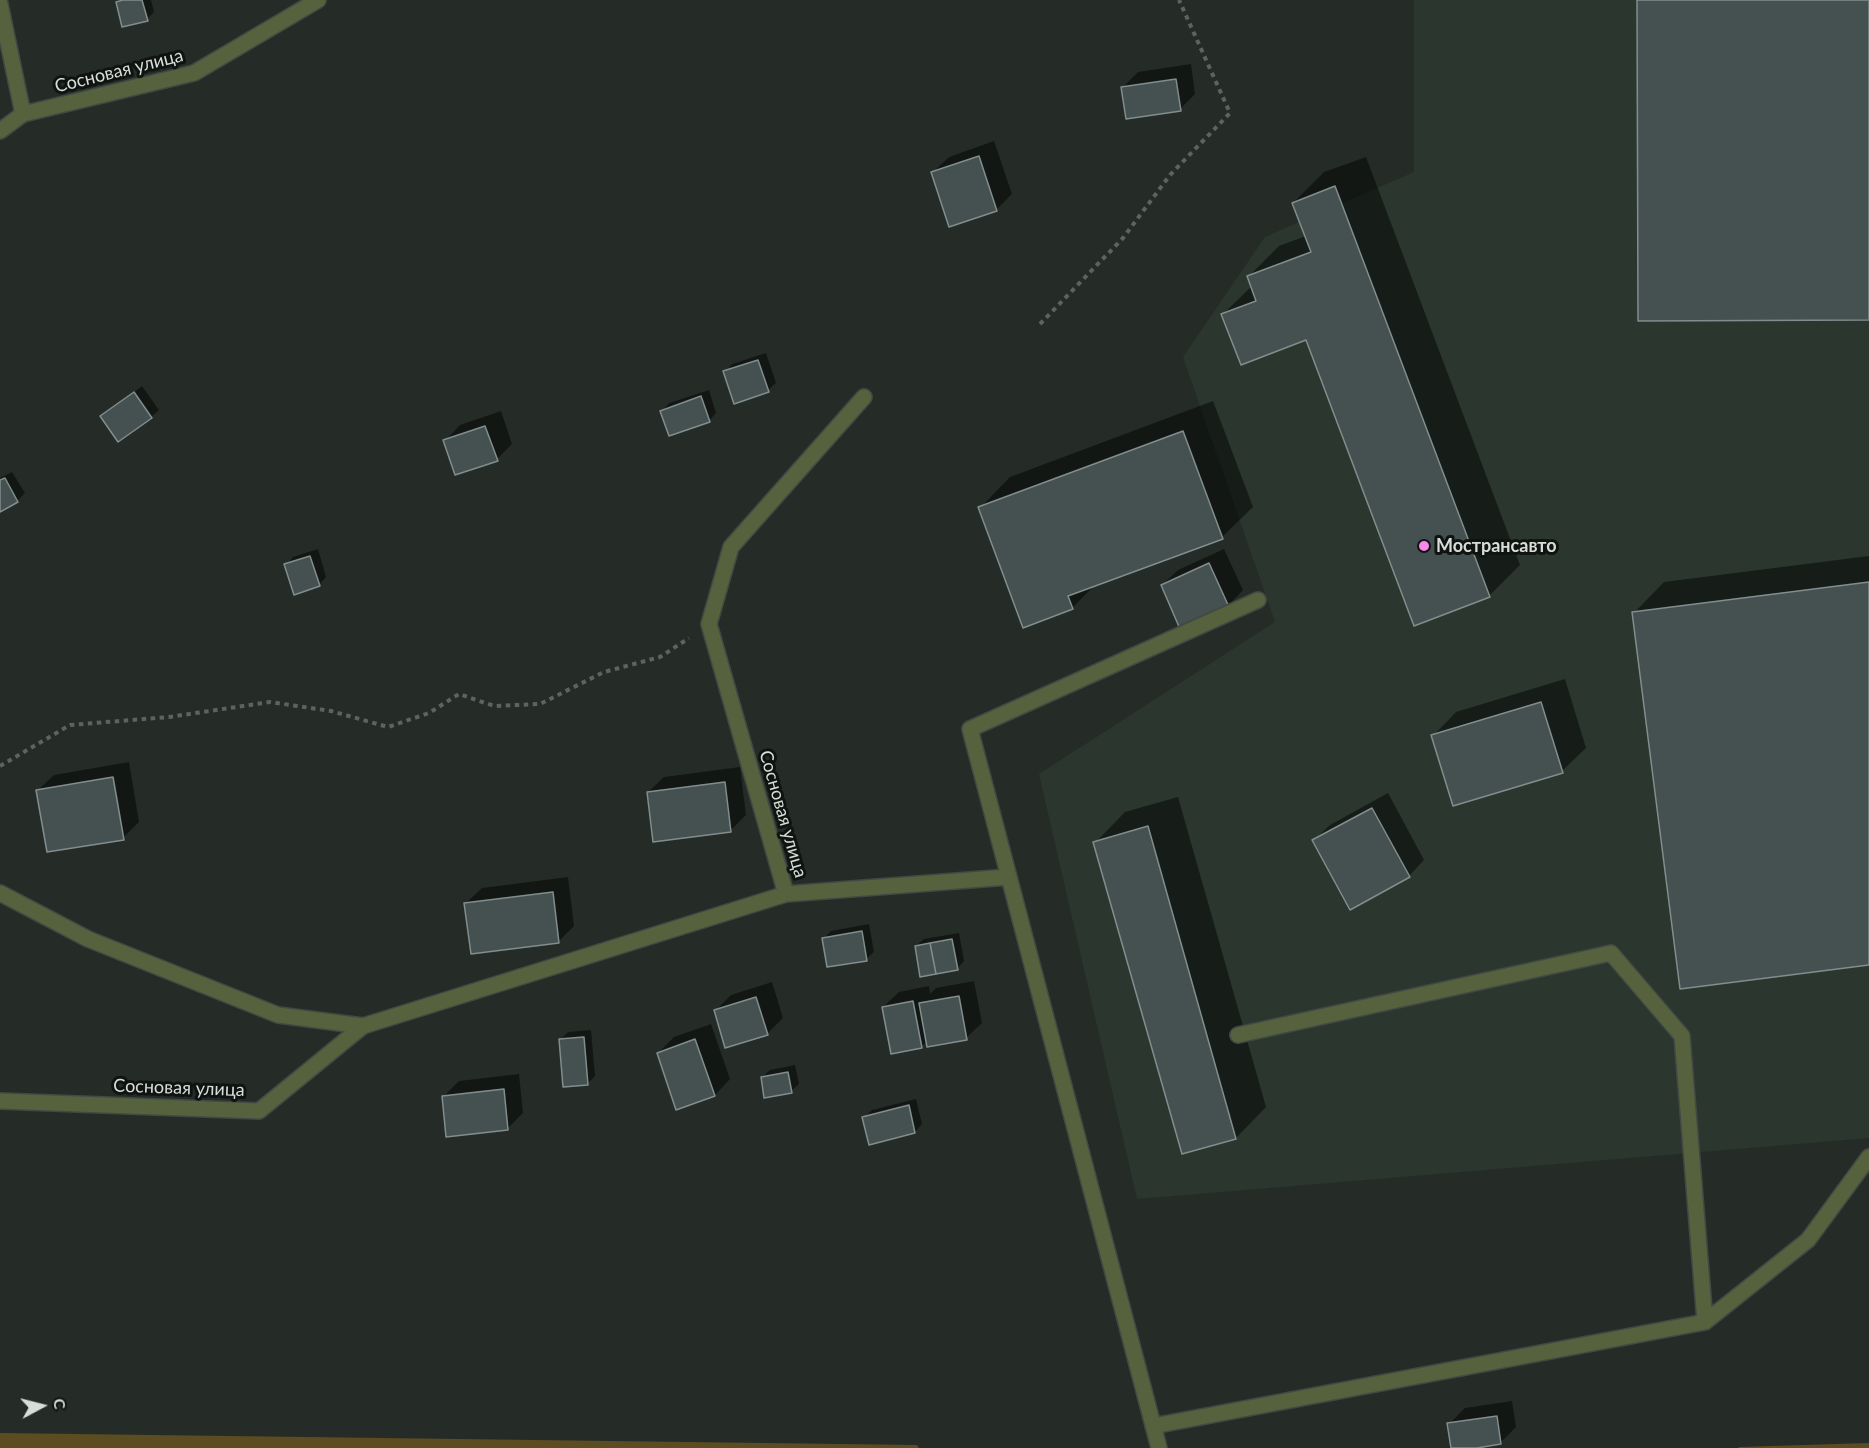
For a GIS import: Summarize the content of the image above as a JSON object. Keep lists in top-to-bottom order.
{
  "streets": {
    "lane": ["Сосновая улица"]
  },
  "places": ["Мострансавто"],
  "north": "right"
}
